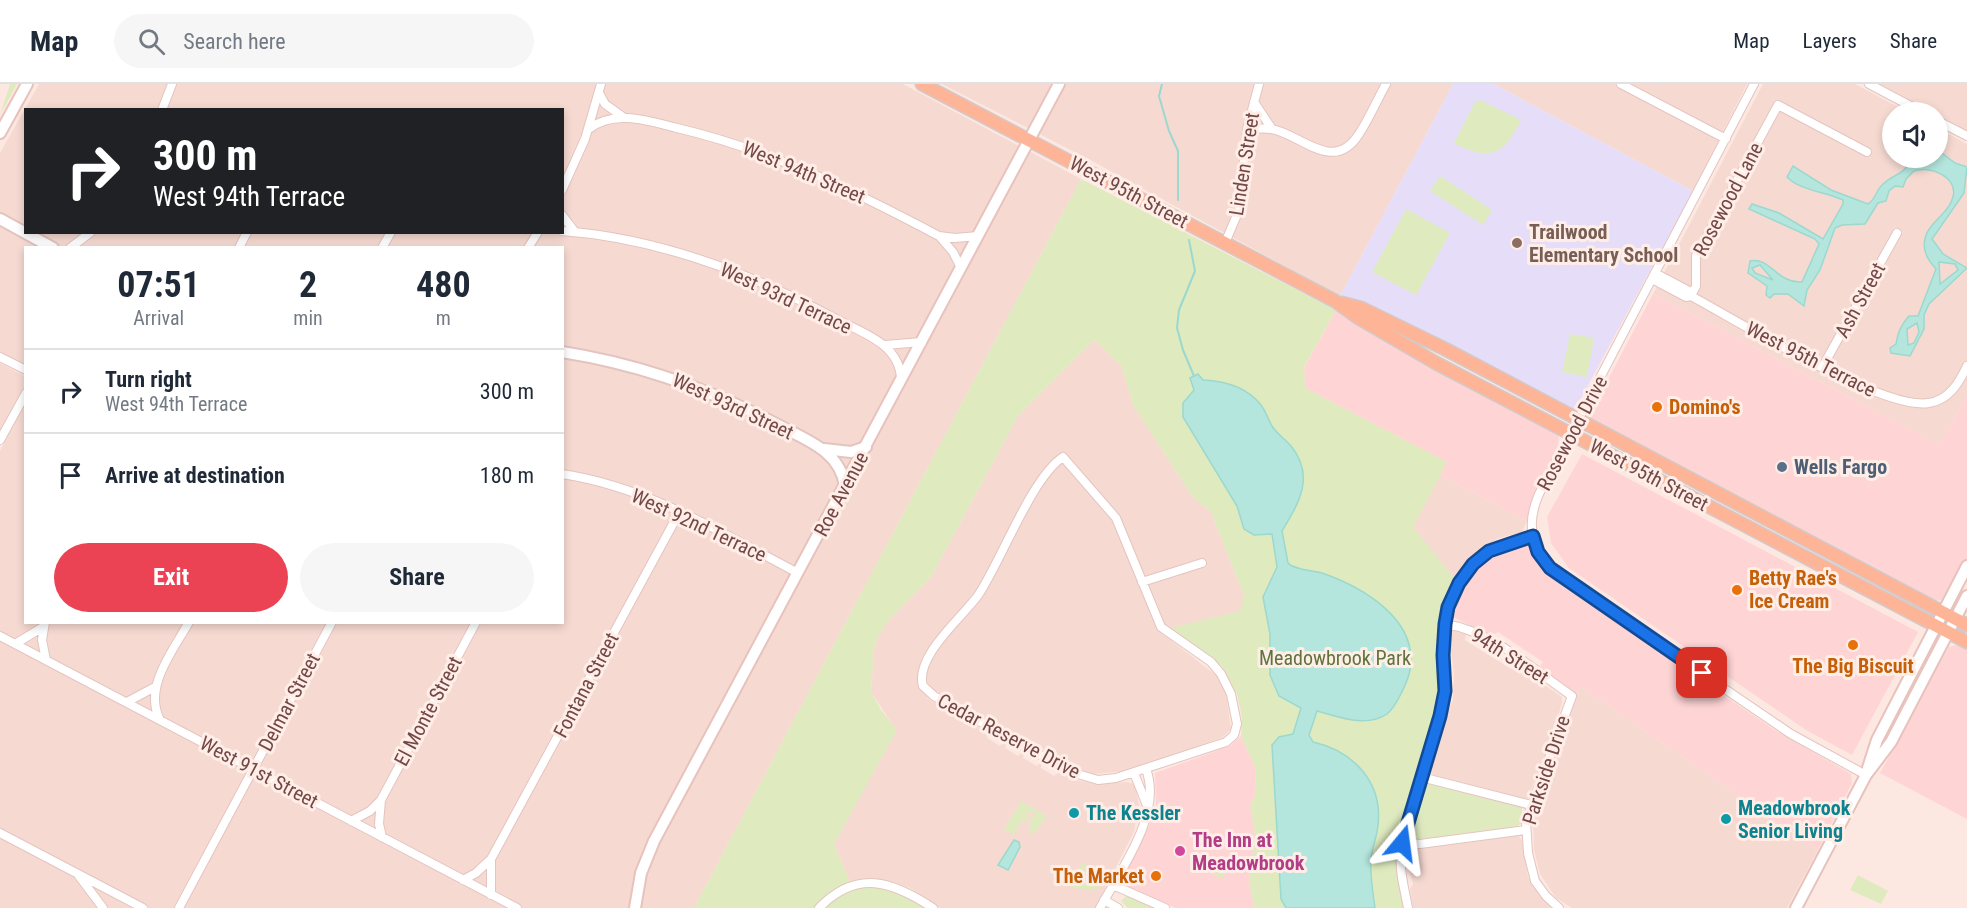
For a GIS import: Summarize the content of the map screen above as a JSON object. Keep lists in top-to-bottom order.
{
  "streets": {
    "main road": ["West 95th Street", "West 93rd Street", "Roe Avenue"],
    "street": [
      "Linden Street",
      "West 94th Street",
      "Rosewood Lane",
      "West 93rd Terrace",
      "Ash Street",
      "West 95th Terrace",
      "Rosewood Drive",
      "West 92nd Terrace",
      "94th Street",
      "Fontana Street",
      "Delmar Street",
      "El Monte Street",
      "Cedar Reserve Drive",
      "Parkside Drive",
      "West 91st Street"
    ]
  },
  "crossings": [
    ["Linden Street", "West 95th Street"],
    ["West 94th Street", "Roe Avenue"],
    ["West 95th Street", "Rosewood Drive"],
    ["West 95th Street", "Roe Avenue"],
    ["Rosewood Lane", "West 95th Terrace"],
    ["Ash Street", "West 95th Terrace"],
    ["West 95th Terrace", "Rosewood Drive"],
    ["West 93rd Street", "Roe Avenue"],
    ["Roe Avenue", "West 92nd Terrace"],
    ["West 92nd Terrace", "Fontana Street"],
    ["94th Street", "Parkside Drive"],
    ["Fontana Street", "West 91st Street"],
    ["Delmar Street", "West 91st Street"],
    ["El Monte Street", "West 91st Street"]
  ],
  "parks": ["Meadowbrook Park"],
  "places": [
    "Trailwood Elementary School",
    "Domino's",
    "Wells Fargo",
    "Betty Rae's Ice Cream",
    "The Big Biscuit",
    "The Kessler",
    "Meadowbrook Senior Living",
    "The Inn at Meadowbrook",
    "The Market"
  ],
  "page": {
    "header": "Map",
    "search": "Search here",
    "nav": ["Map", "Layers", "Share"],
    "turn": ["300 m", "West 94th Terrace"],
    "eta": [
      "07:51",
      "Arrival",
      "2",
      "min",
      "480",
      "m"
    ],
    "list": [
      {
        "name": "Turn right",
        "note": "West 94th Terrace",
        "value": "300 m"
      },
      {
        "name": "Arrive at destination",
        "value": "180 m"
      }
    ],
    "buttons": ["Exit", "Share"]
  }
}
